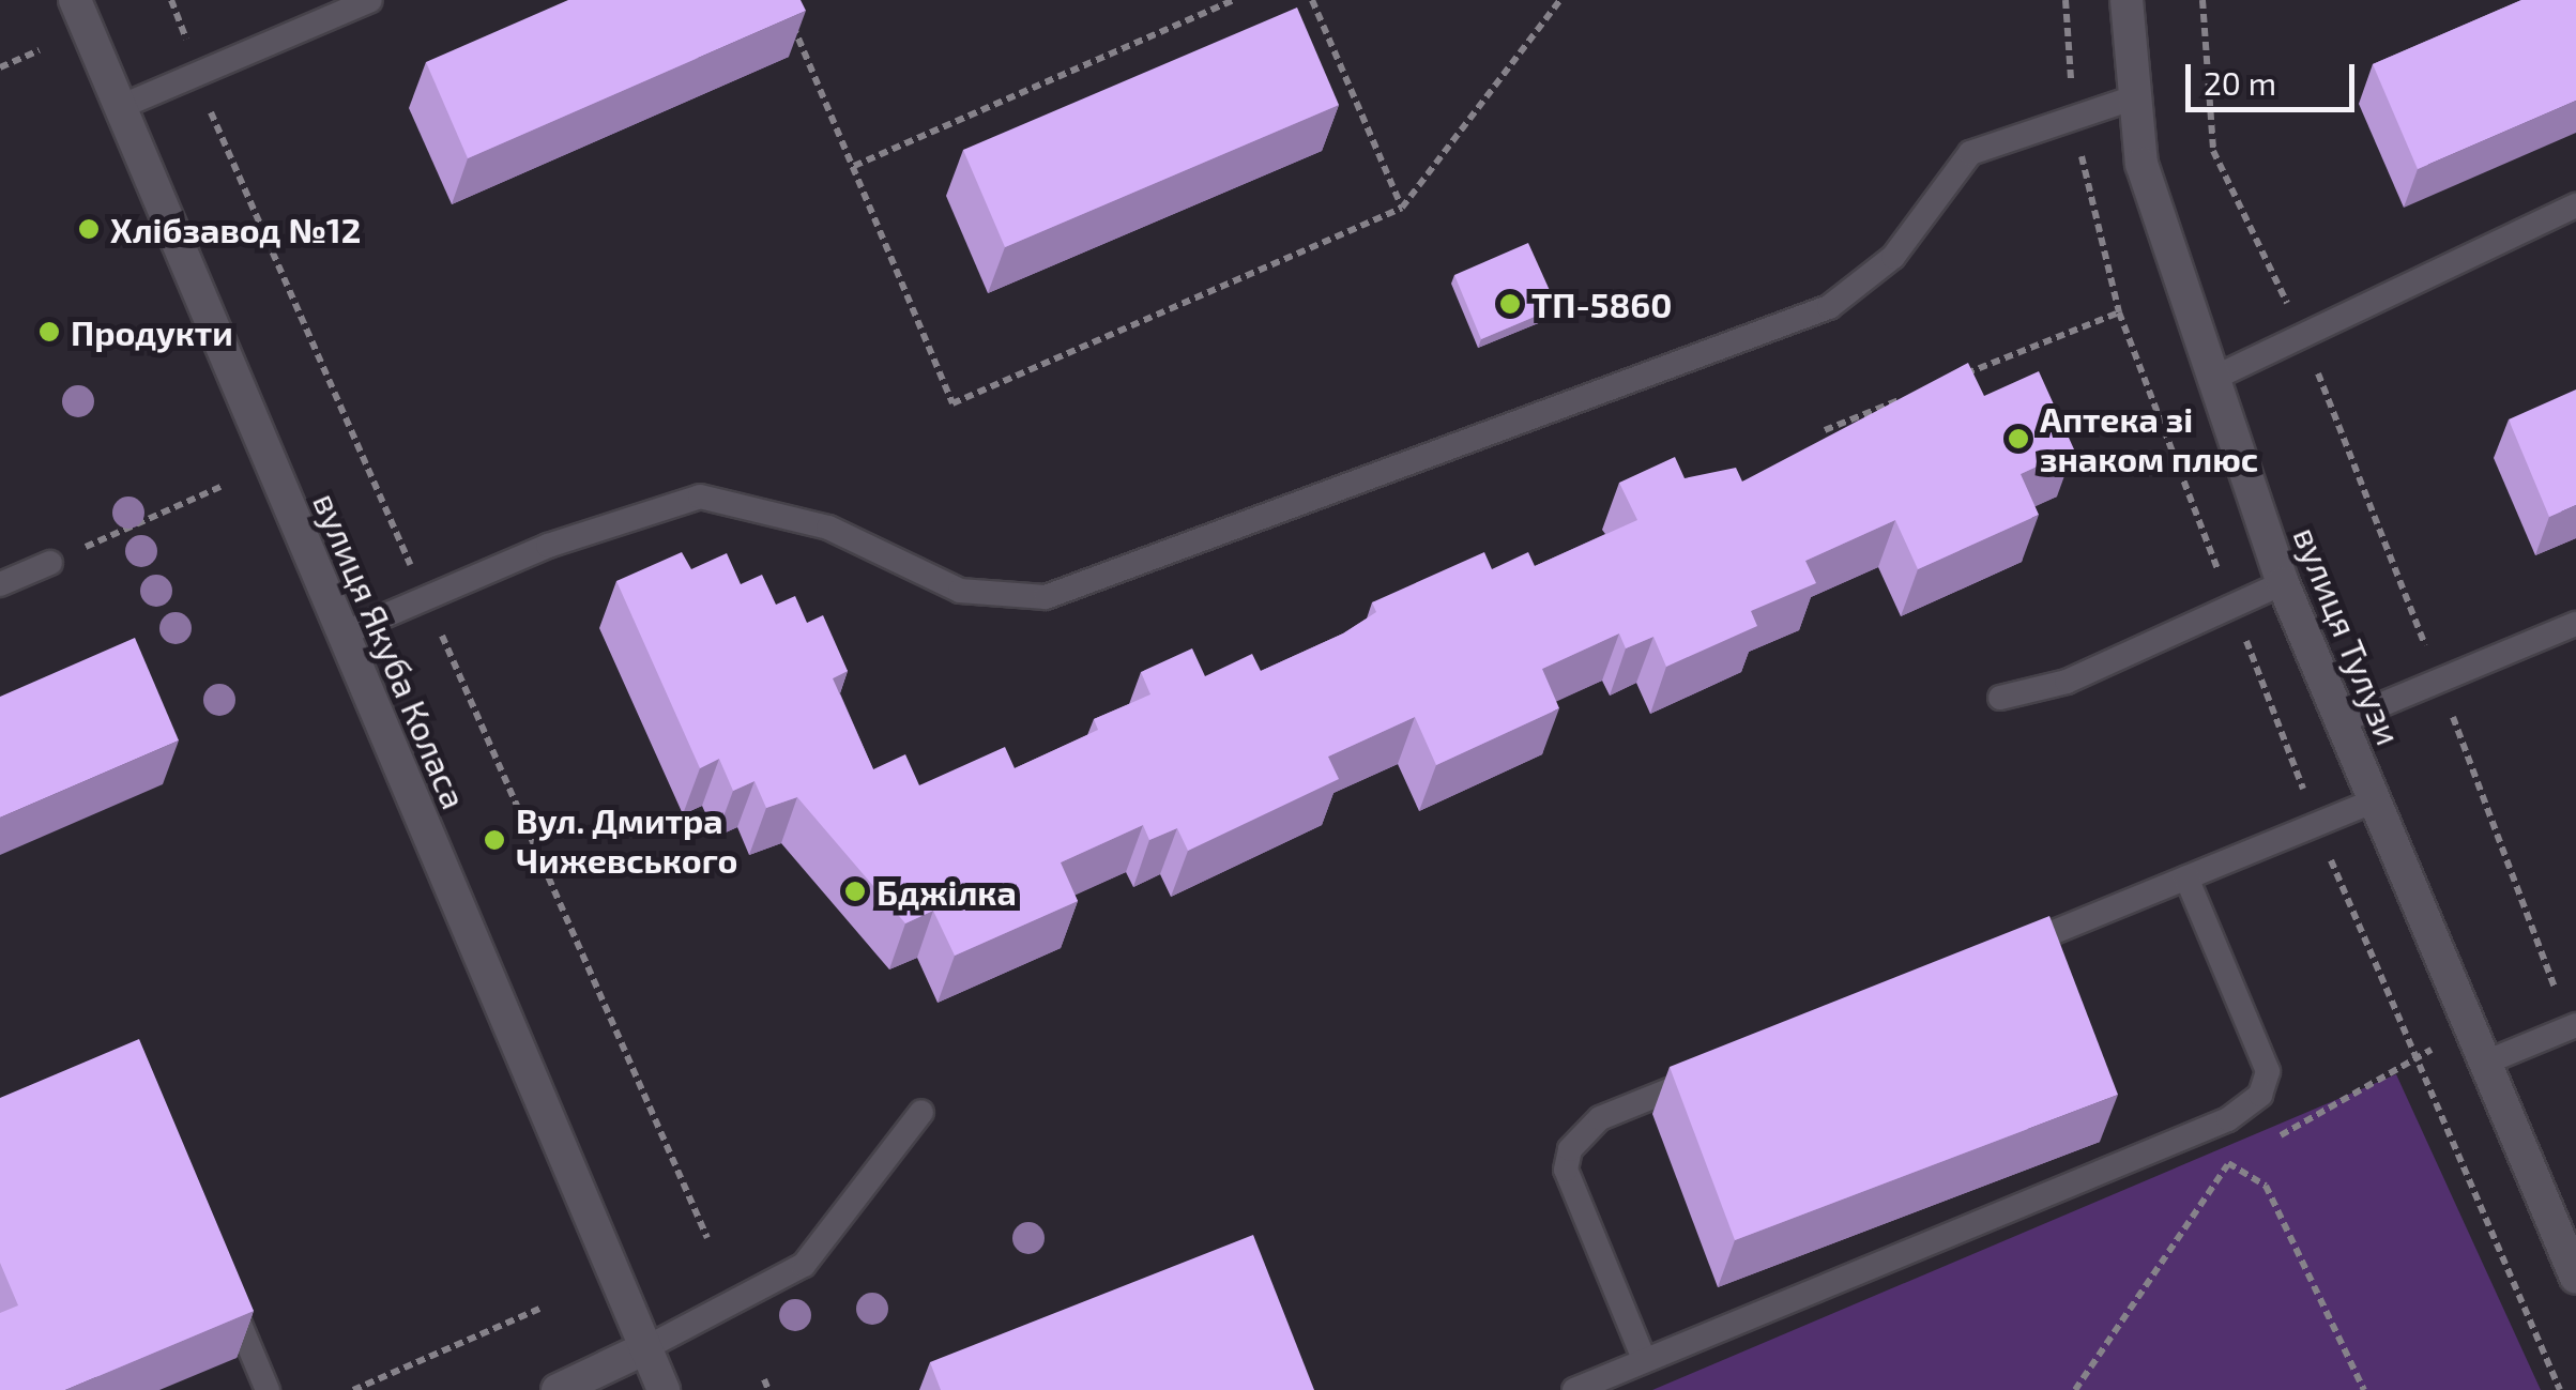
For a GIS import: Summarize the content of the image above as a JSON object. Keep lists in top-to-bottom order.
{
  "streets": {
    "street": ["вулиця Тулузи", "вулиця Якуба Коласа"]
  },
  "places": [
    "Хлібзавод №12",
    "ТП-5860",
    "Продукти",
    "Аптека зі знаком плюс",
    "Вул. Дмитра Чижевського",
    "Бджілка"
  ],
  "scale_bar": "20 m"
}
